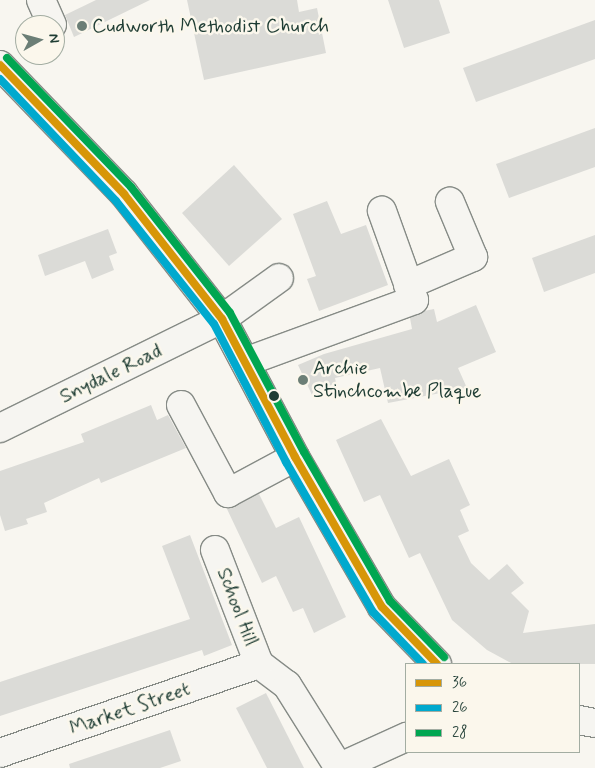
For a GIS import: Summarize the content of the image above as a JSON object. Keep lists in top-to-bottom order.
{
  "streets": {
    "street": ["Snydale Road", "School Hill", "Market Street"]
  },
  "crossings": [
    ["School Hill", "Market Street"]
  ],
  "places": ["Cudworth Methodist Church", "Archie Stinchcombe Plaque"],
  "lines": ["transit line 28", "transit line 36", "transit line 26"],
  "legend": ["36", "26", "28"],
  "north": "right"
}
